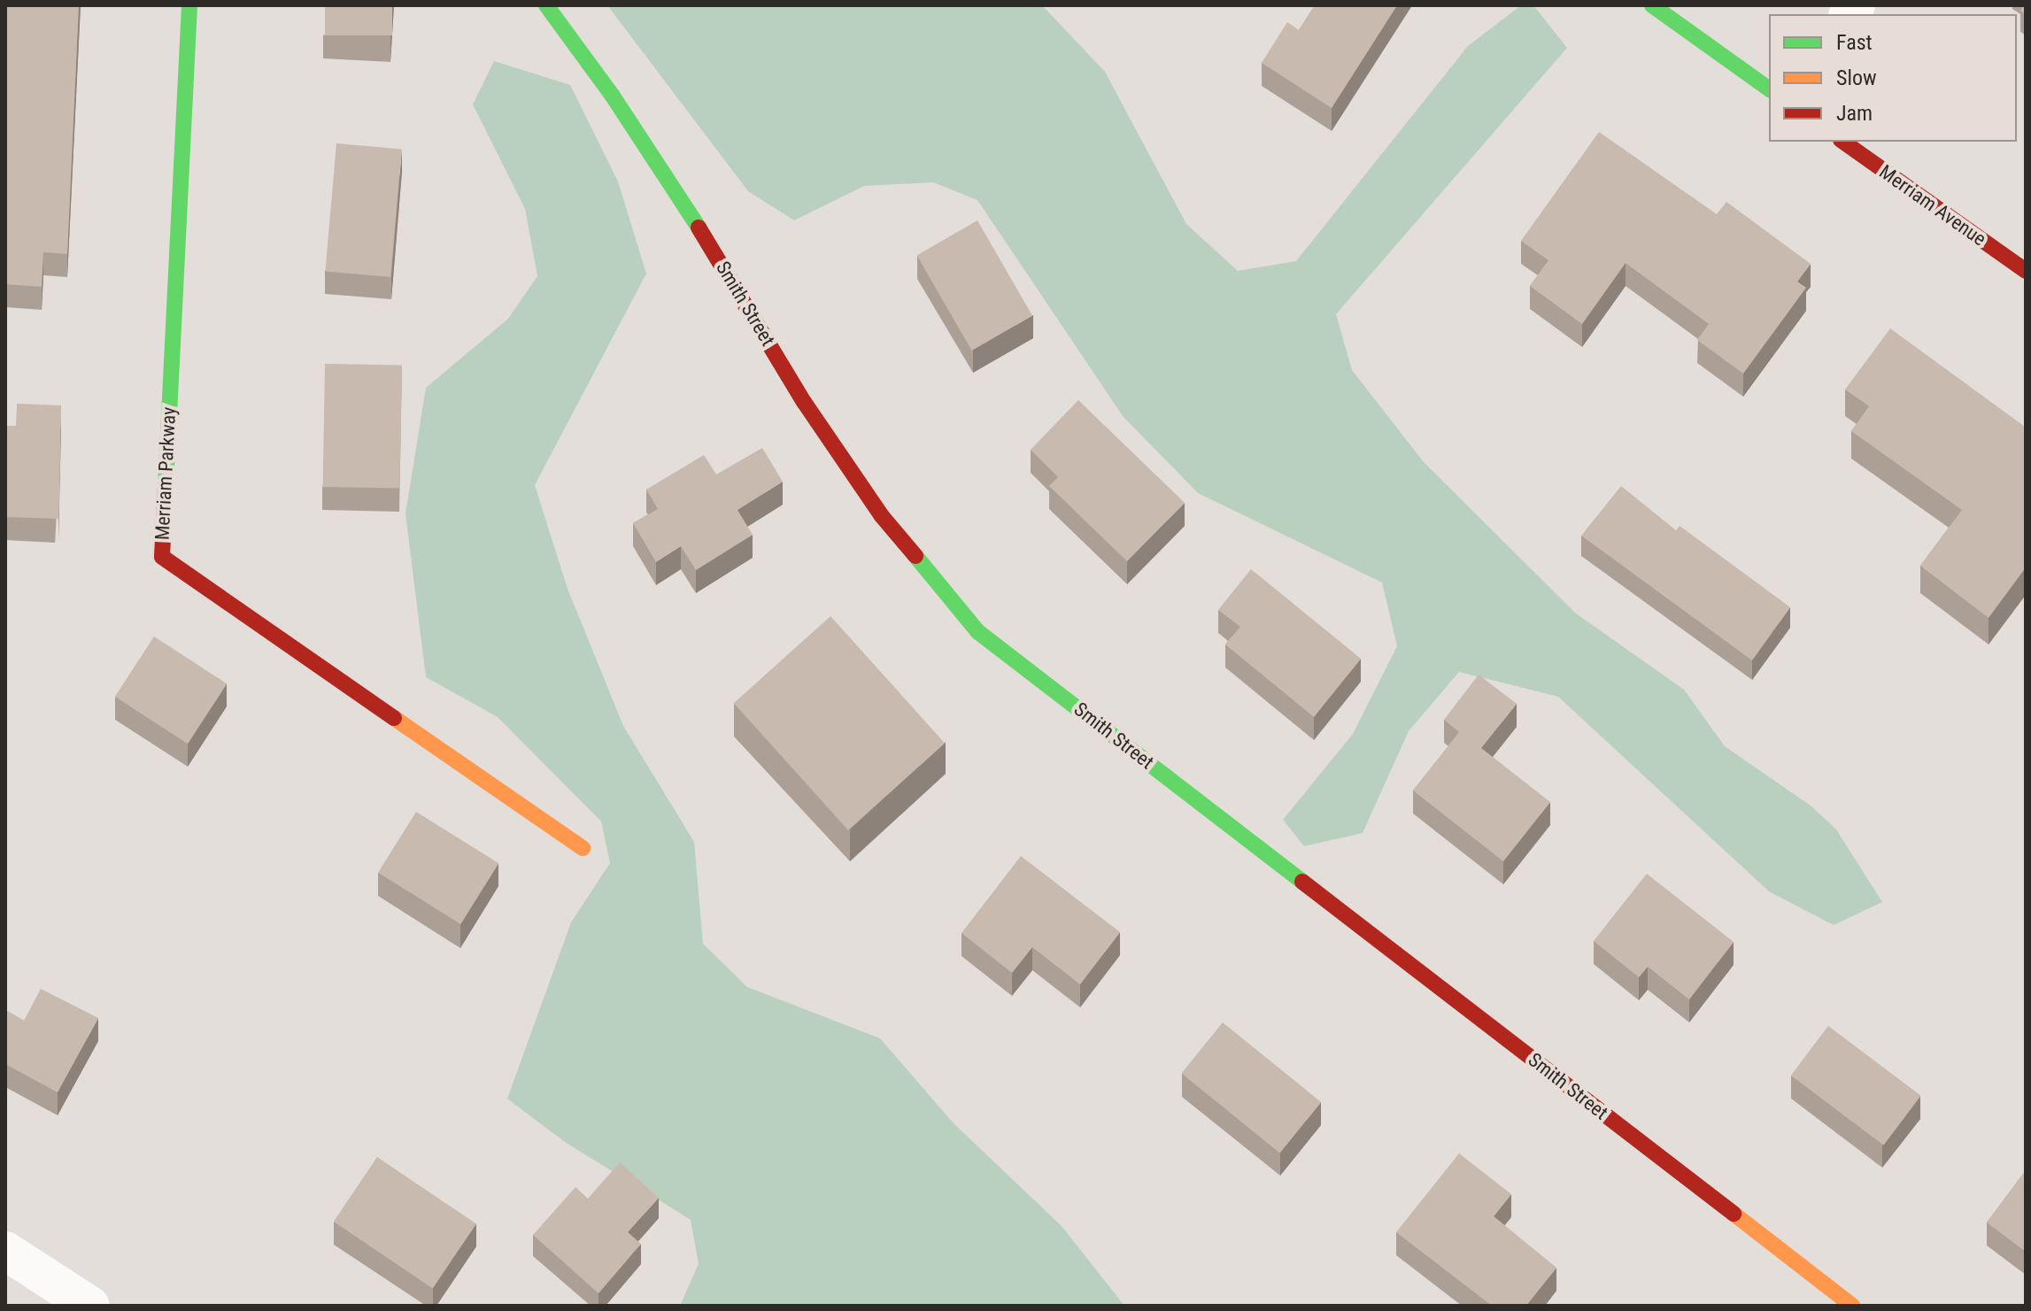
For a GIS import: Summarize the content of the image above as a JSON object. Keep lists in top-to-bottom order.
{
  "streets": {
    "street": ["Merriam Avenue", "Smith Street", "Merriam Parkway"]
  },
  "legend": ["Fast", "Slow", "Jam"]
}
